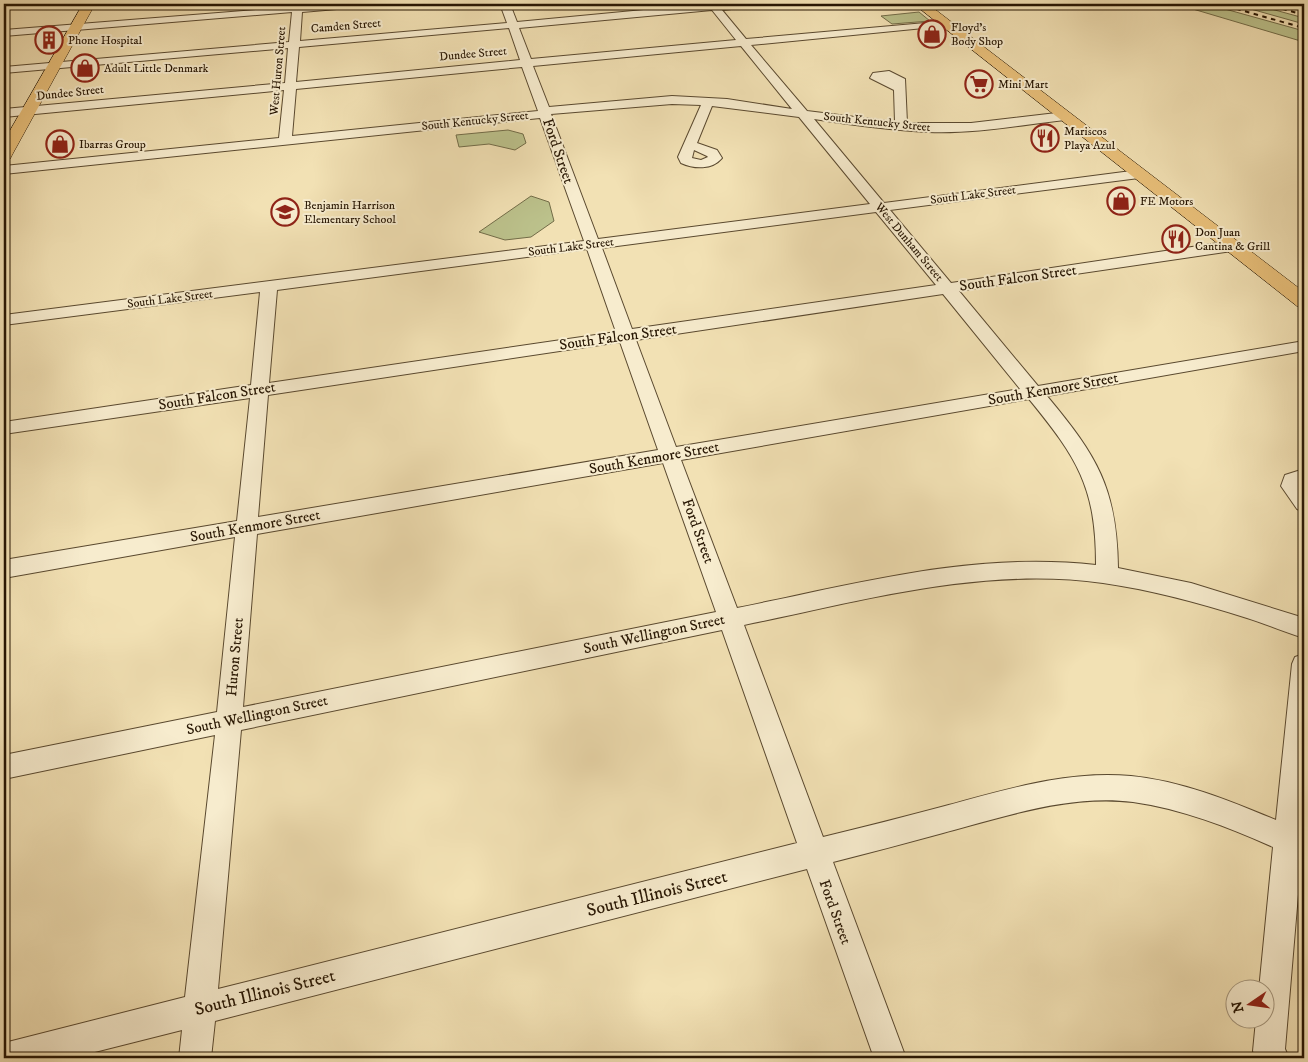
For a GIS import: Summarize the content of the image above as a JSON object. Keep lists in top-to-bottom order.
{
  "streets": {
    "street": [
      "Camden Street",
      "Dundee Street",
      "West Huron Street",
      "South Kentucky Street",
      "Ford Street",
      "South Lake Street",
      "West Dunham Street",
      "South Falcon Street",
      "South Kenmore Street",
      "South Wellington Street",
      "Huron Street",
      "South Illinois Street"
    ]
  },
  "crossings": [
    ["Camden Street", "West Huron Street"],
    ["Camden Street", "Ford Street"],
    ["Camden Street", "West Dunham Street"],
    ["Dundee Street", "West Huron Street"],
    ["Dundee Street", "Ford Street"],
    ["Dundee Street", "West Dunham Street"],
    ["West Huron Street", "South Kentucky Street"],
    ["South Kentucky Street", "Ford Street"],
    ["South Kentucky Street", "West Dunham Street"],
    ["Ford Street", "South Lake Street"],
    ["Ford Street", "South Falcon Street"],
    ["Ford Street", "South Kenmore Street"],
    ["Ford Street", "South Wellington Street"],
    ["Ford Street", "South Illinois Street"],
    ["South Lake Street", "West Dunham Street"],
    ["South Lake Street", "Huron Street"],
    ["West Dunham Street", "South Falcon Street"],
    ["West Dunham Street", "South Kenmore Street"],
    ["West Dunham Street", "South Wellington Street"],
    ["South Falcon Street", "Huron Street"],
    ["South Kenmore Street", "Huron Street"],
    ["South Wellington Street", "Huron Street"],
    ["Huron Street", "South Illinois Street"]
  ],
  "places": {
    "shop": [
      "Floyd's Body Shop",
      "Adult Little Denmark",
      "Ibarras Group",
      "FE Motors"
    ],
    "building": ["Phone Hospital"],
    "supermarket": ["Mini Mart"],
    "restaurant": ["Mariscos Playa Azul", "Don Juan Cantina & Grill"],
    "school or university": ["Benjamin Harrison Elementary School"]
  },
  "north": "left"
}
